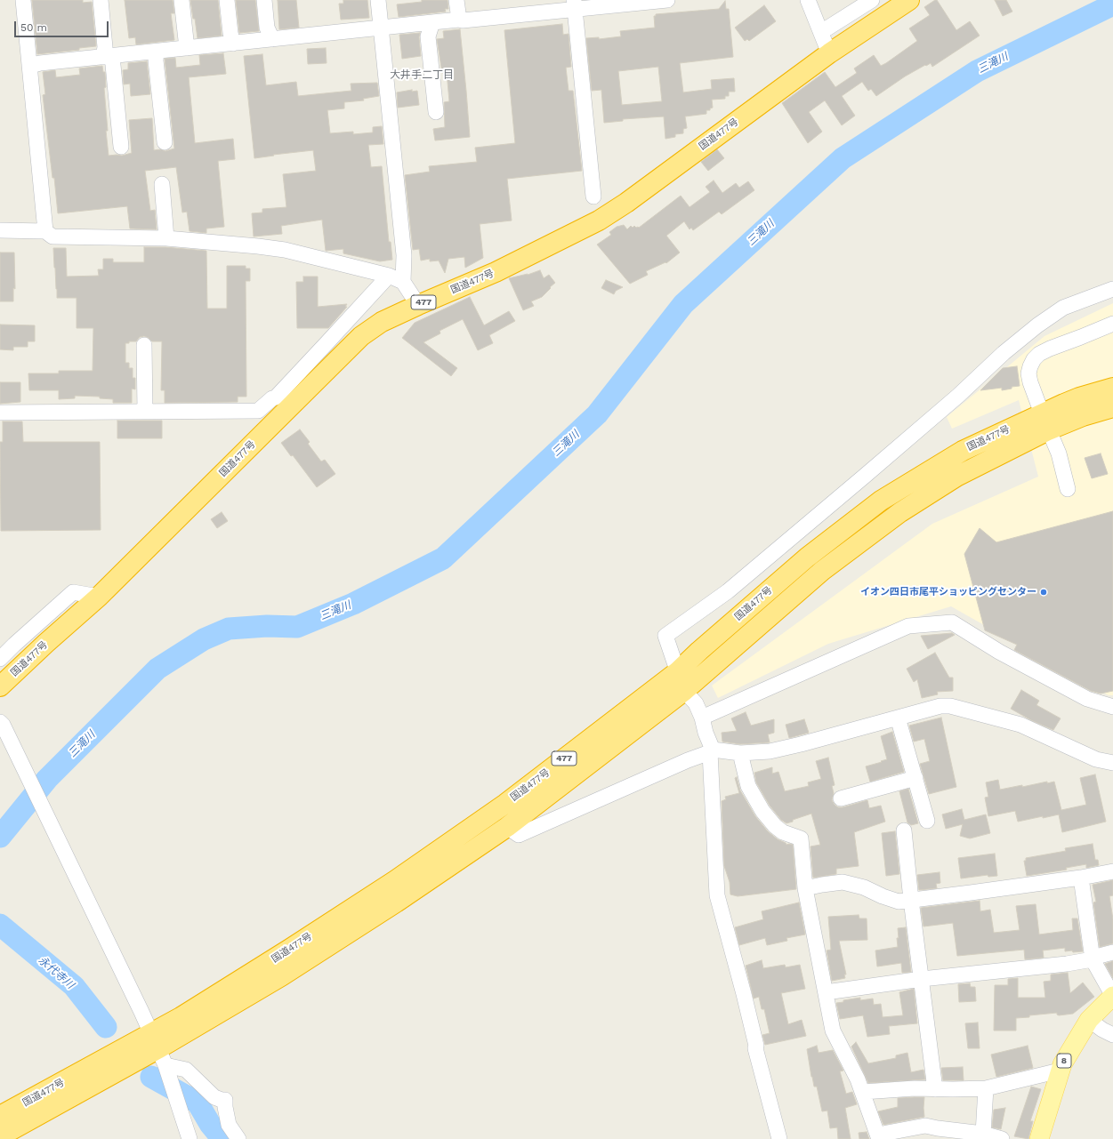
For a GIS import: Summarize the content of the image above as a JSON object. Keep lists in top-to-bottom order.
{
  "streets": {
    "highway": ["国道477号", "477"],
    "main road": ["8"]
  },
  "districts": ["大井手二丁目"],
  "water": ["三滝川", "永代寺川"],
  "places": ["イオン四日市尾平ショッピングセンター"],
  "scale_bar": "50 m"
}
